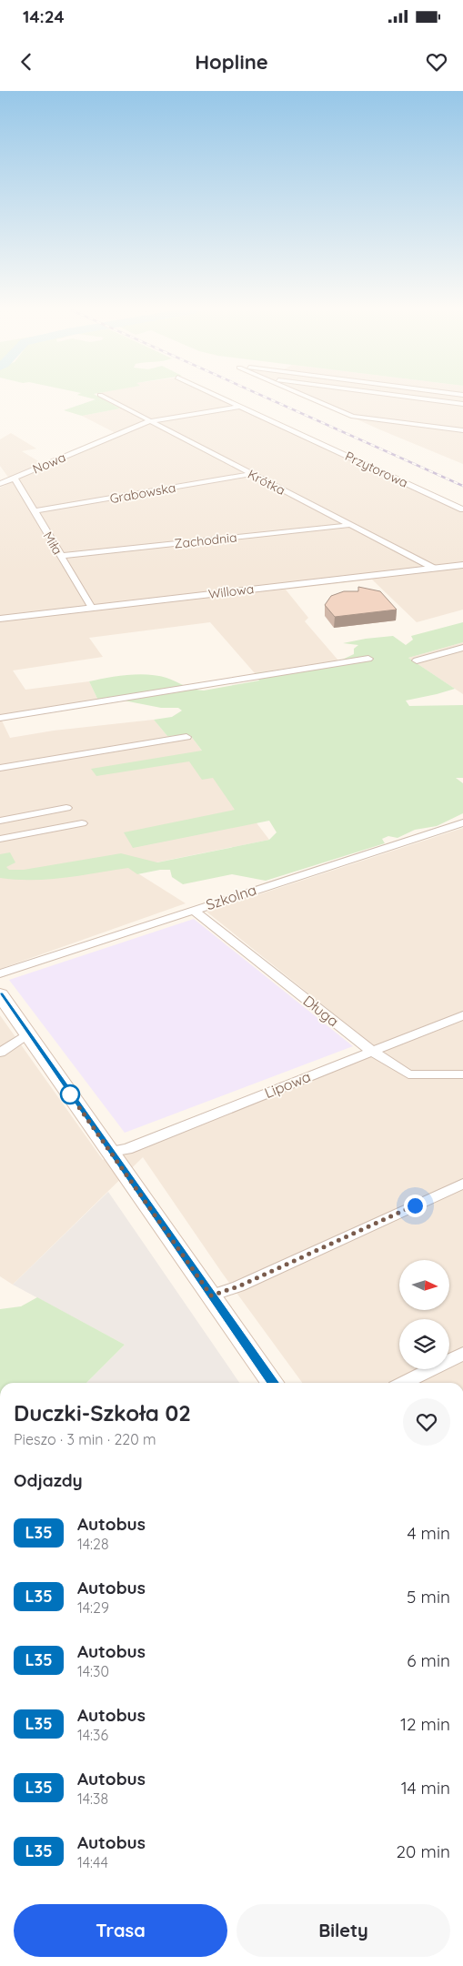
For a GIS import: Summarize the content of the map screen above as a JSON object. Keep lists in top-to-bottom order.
{
  "streets": {
    "street": [
      "Nowa",
      "Przytorowa",
      "Krótka",
      "Grabowska",
      "Zachodnia",
      "Miła",
      "Willowa",
      "Szkolna",
      "Długa",
      "Lipowa"
    ]
  },
  "crossings": [
    ["Nowa", "Krótka"],
    ["Nowa", "Miła"],
    ["Krótka", "Grabowska"],
    ["Krótka", "Zachodnia"],
    ["Krótka", "Willowa"],
    ["Grabowska", "Miła"],
    ["Zachodnia", "Miła"],
    ["Miła", "Willowa"],
    ["Szkolna", "Długa"],
    ["Długa", "Lipowa"]
  ],
  "lines": ["bus line L35"],
  "north": "right",
  "page": {
    "status": "14:24",
    "header": "Hopline",
    "heading": [
      ["Duczki-Szkoła 02", "Pieszo · 3 min · 220 m"],
      "Odjazdy"
    ],
    "list": [
      {
        "mark": "L35",
        "name": "Autobus",
        "note": "14:28",
        "value": "4 min"
      },
      {
        "mark": "L35",
        "name": "Autobus",
        "note": "14:29",
        "value": "5 min"
      },
      {
        "mark": "L35",
        "name": "Autobus",
        "note": "14:30",
        "value": "6 min"
      },
      {
        "mark": "L35",
        "name": "Autobus",
        "note": "14:36",
        "value": "12 min"
      },
      {
        "mark": "L35",
        "name": "Autobus",
        "note": "14:38",
        "value": "14 min"
      },
      {
        "mark": "L35",
        "name": "Autobus",
        "note": "14:44",
        "value": "20 min"
      }
    ],
    "buttons": ["Trasa", "Bilety"]
  }
}
